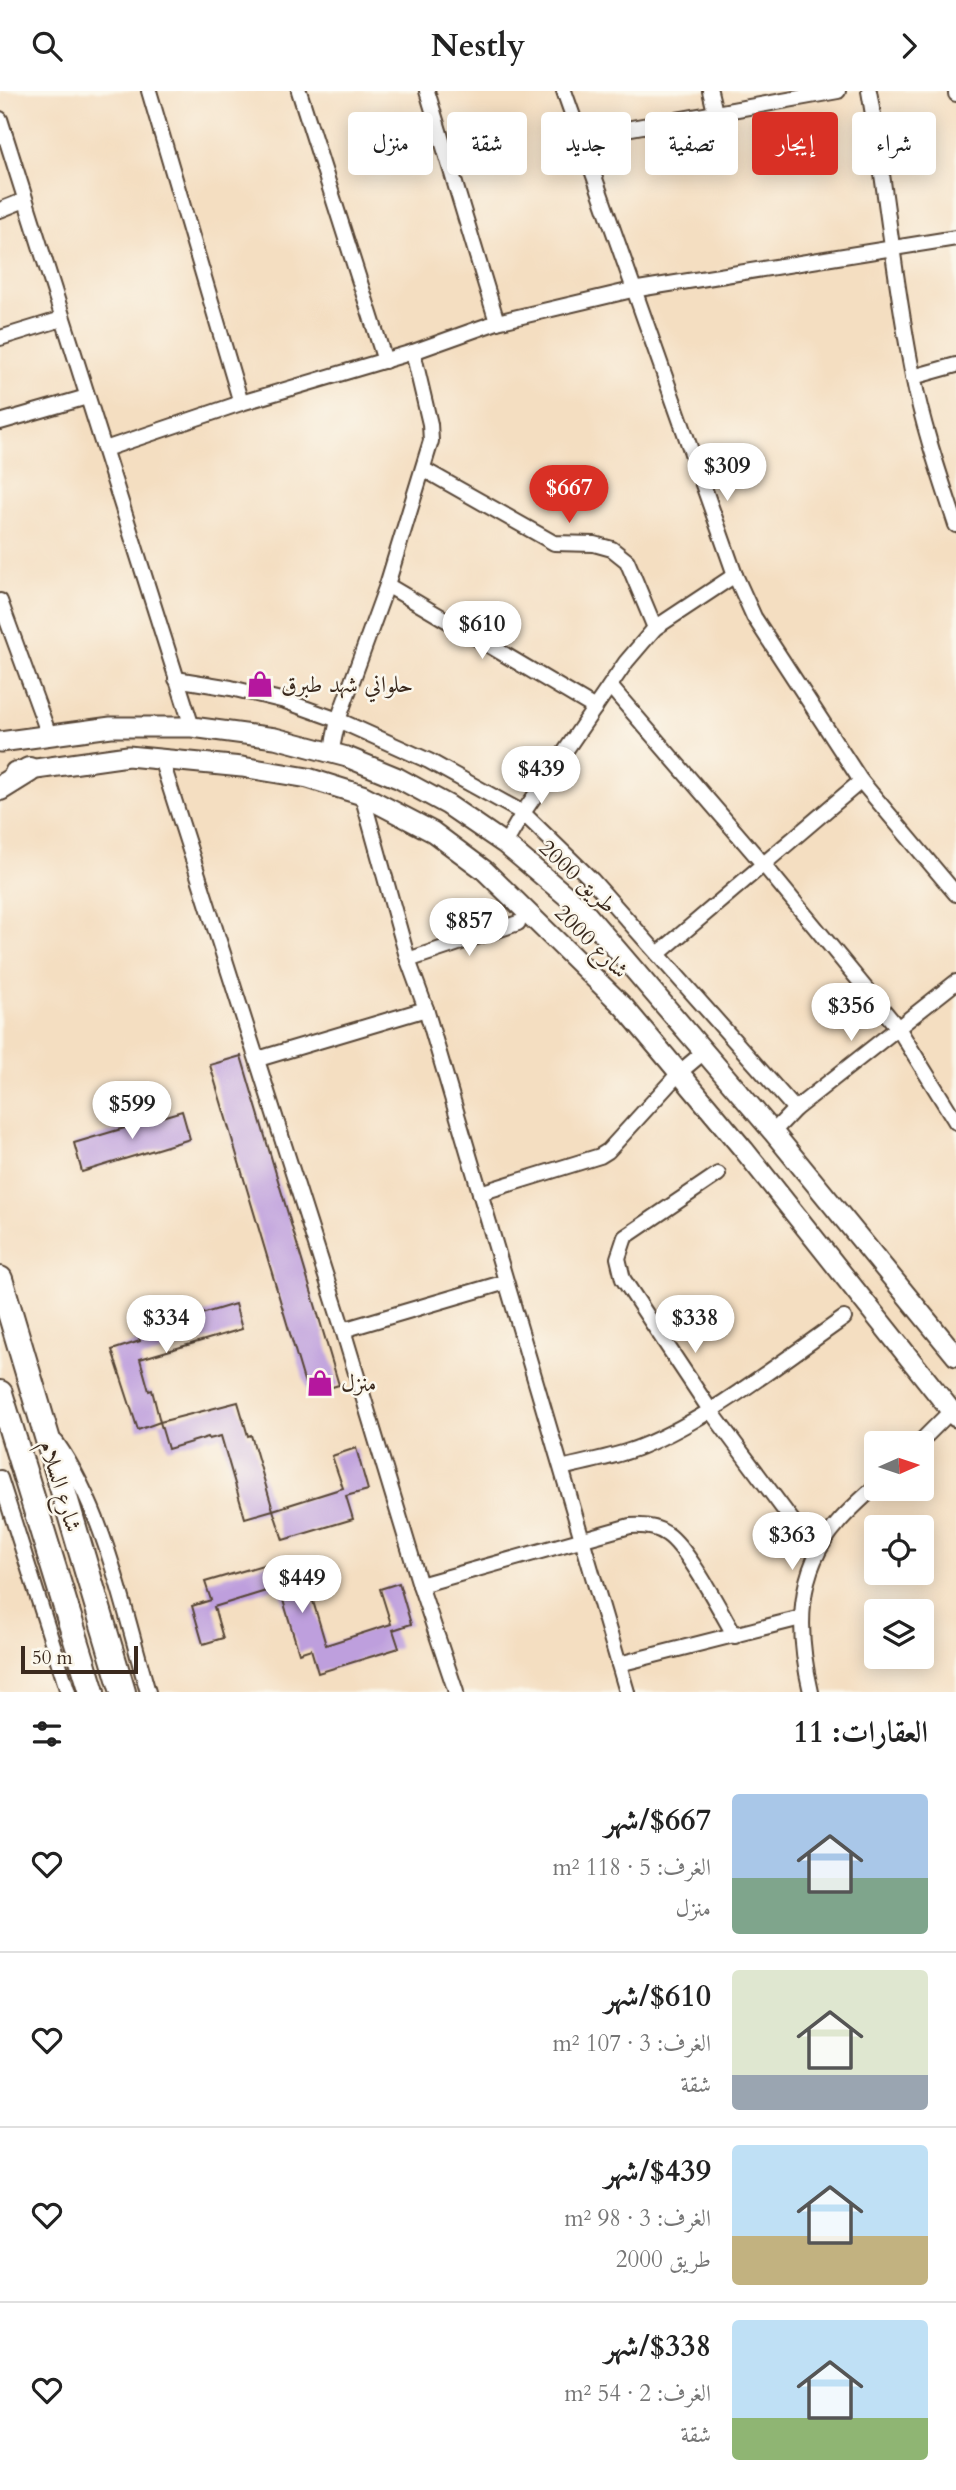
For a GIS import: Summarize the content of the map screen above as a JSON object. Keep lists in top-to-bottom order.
{
  "streets": {
    "highway": ["شارع السلام"],
    "street": ["طريق 2000", "شارع 2000"]
  },
  "places": {
    "shop": ["حلواني شهد طبرق", "منزل"]
  },
  "scale_bar": "50 m",
  "north": "right",
  "page": {
    "header": "Nestly",
    "chip": [
      "شراء",
      "إيجار",
      "تصفية",
      "جديد",
      "شقة",
      "منزل"
    ],
    "price": [
      "$309",
      "$667",
      "$610",
      "$439",
      "$857",
      "$356",
      "$599",
      "$334",
      "$338",
      "$363",
      "$449"
    ],
    "scale": "50 m",
    "heading": "العقارات: 11",
    "list": [
      {
        "name": "$667/شهر",
        "note": "الغرف: 5 · 118 m² · منزل"
      },
      {
        "name": "$610/شهر",
        "note": "الغرف: 3 · 107 m² · شقة"
      },
      {
        "name": "$439/شهر",
        "note": "الغرف: 3 · 98 m² · طريق 2000"
      },
      {
        "name": "$338/شهر",
        "note": "الغرف: 2 · 54 m² · شقة"
      }
    ]
  }
}
